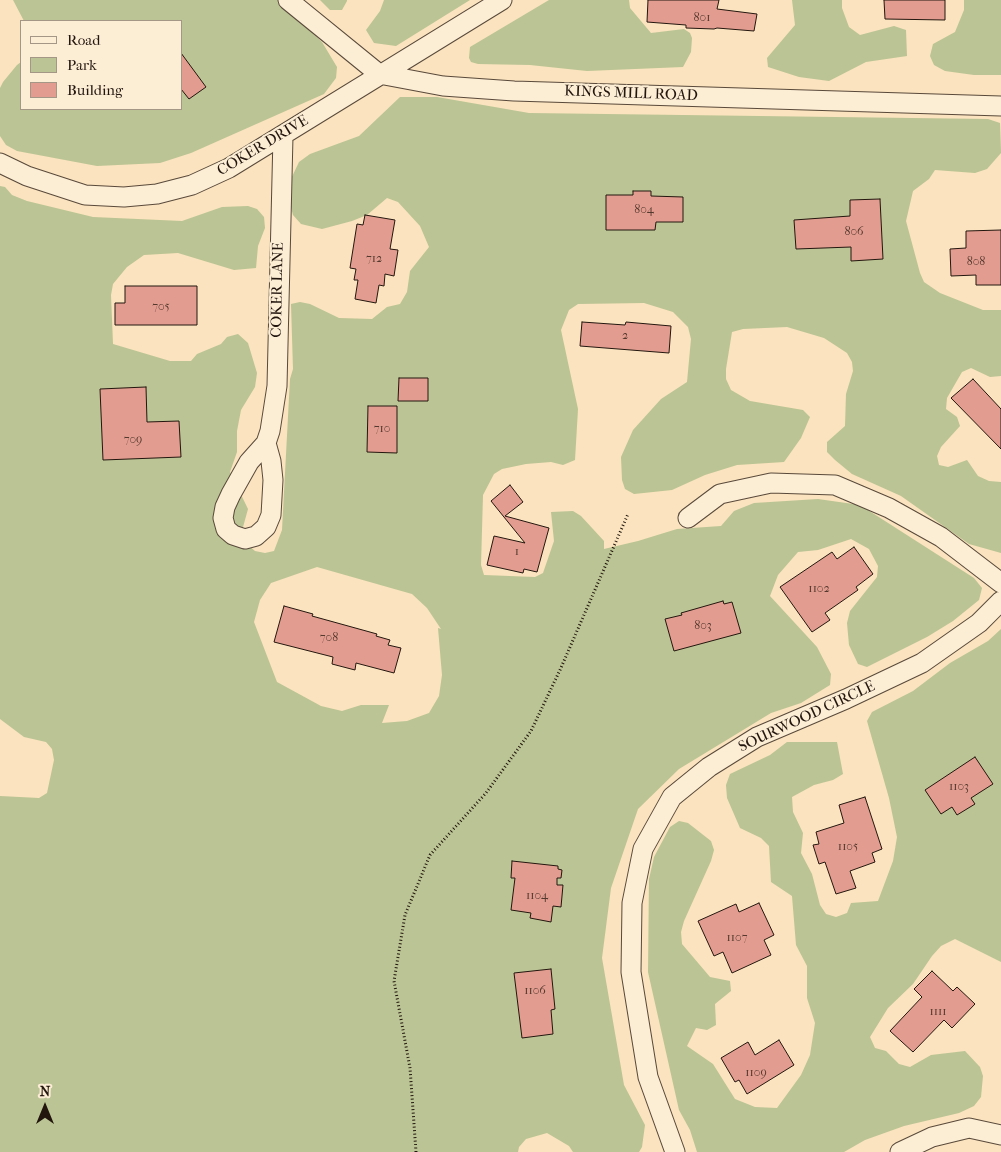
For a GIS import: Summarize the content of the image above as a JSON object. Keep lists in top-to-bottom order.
{
  "streets": {
    "street": [
      "KINGS MILL ROAD",
      "COKER DRIVE",
      "COKER LANE",
      "SOURWOOD CIRCLE"
    ]
  },
  "crossings": [
    ["KINGS MILL ROAD", "COKER DRIVE"],
    ["COKER DRIVE", "COKER LANE"]
  ],
  "house_numbers": [
    "801",
    "804",
    "806",
    "712",
    "808",
    "705",
    "2",
    "710",
    "709",
    "1",
    "1102",
    "803",
    "708",
    "1103",
    "1105",
    "1104",
    "1107",
    "1106",
    "1111",
    "1109"
  ],
  "legend": ["Road", "Park", "Building"],
  "north": "top"
}
